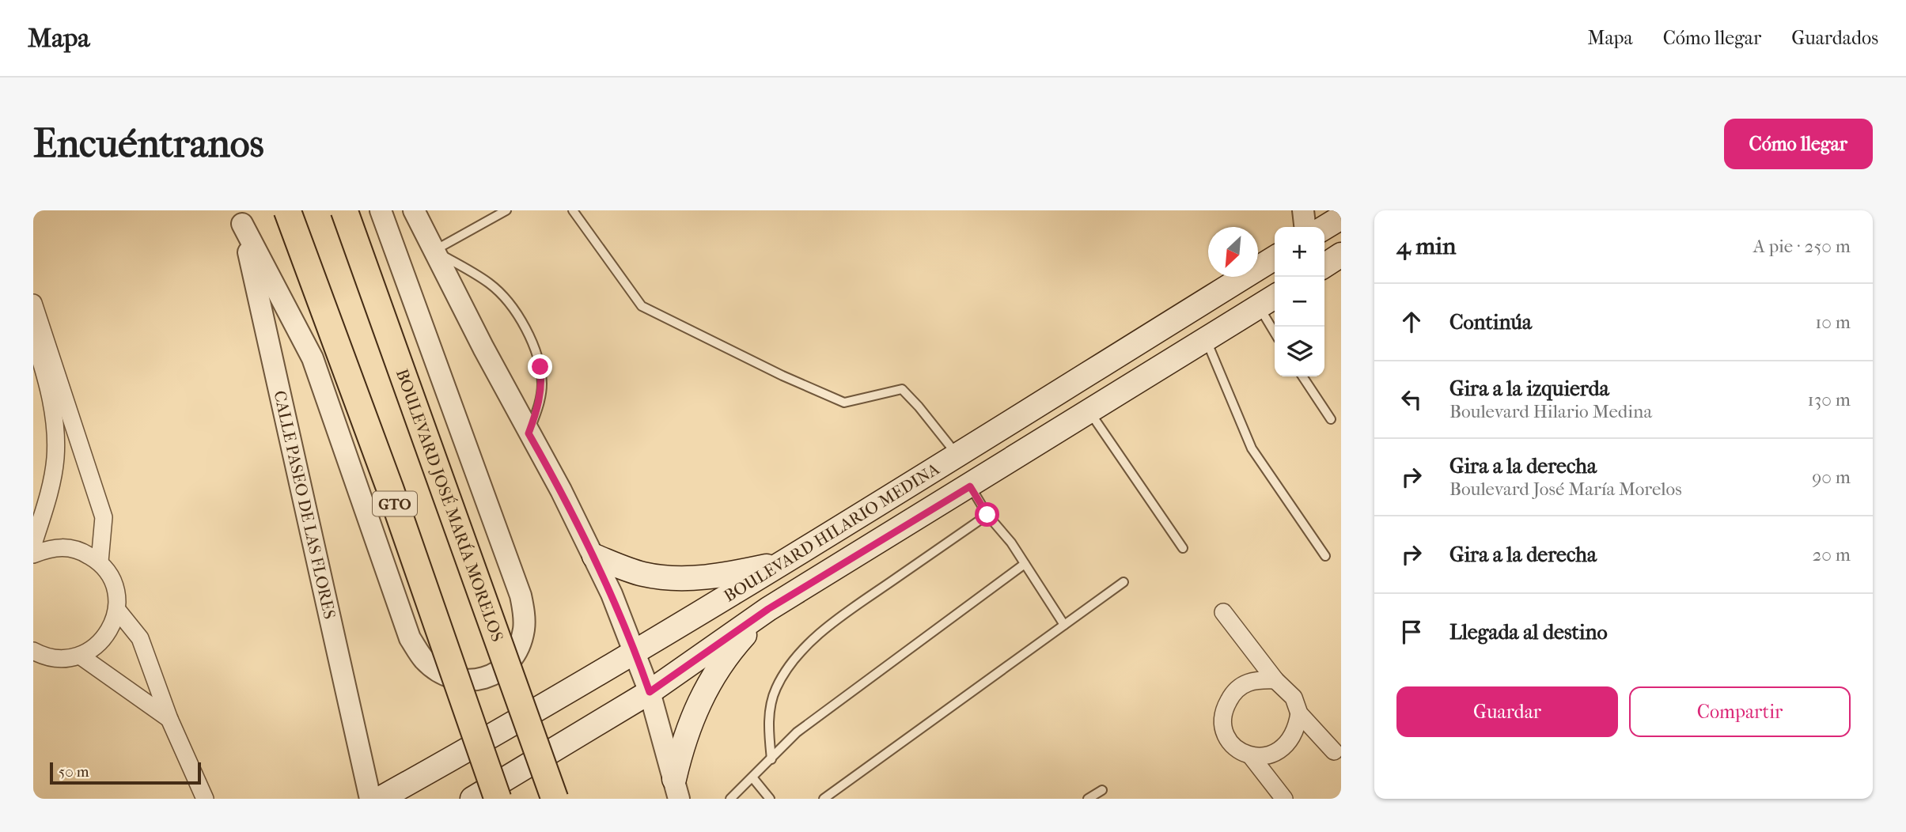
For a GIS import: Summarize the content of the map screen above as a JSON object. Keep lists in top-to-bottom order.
{
  "streets": {
    "main road": ["GTO", "BOULEVARD JOSÉ MARÍA MORELOS", "BOULEVARD HILARIO MEDINA"],
    "street": ["CALLE PASEO DE LAS FLORES"]
  },
  "scale_bar": "50 m",
  "north": "bottom left",
  "page": {
    "header": "Mapa",
    "nav": ["Mapa", "Cómo llegar", "Guardados"],
    "buttons": [
      "Cómo llegar",
      ["Guardar", "Compartir"]
    ],
    "title": "Encuéntranos",
    "heading": ["4 min", "A pie · 250 m"],
    "map_buttons": ["+", "−"],
    "list": [
      ["Continúa", "10 m"],
      ["Gira a la izquierda", "Boulevard Hilario Medina", "130 m"],
      ["Gira a la derecha", "Boulevard José María Morelos", "90 m"],
      ["Gira a la derecha", "20 m"],
      "Llegada al destino"
    ],
    "scale": "50 m"
  }
}
